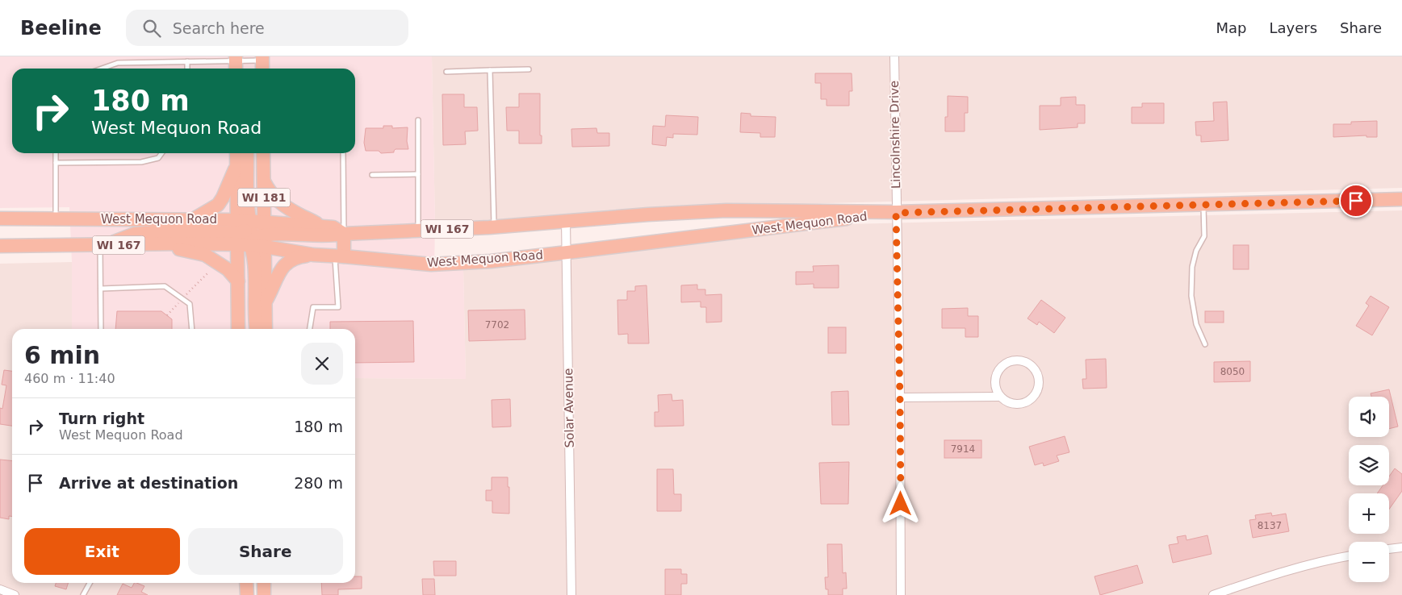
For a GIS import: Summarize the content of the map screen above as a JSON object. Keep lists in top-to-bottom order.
{
  "streets": {
    "main road": ["WI 181", "West Mequon Road", "WI 167"],
    "street": ["Lincolnshire Drive", "Solar Avenue"]
  },
  "crossings": [
    ["Lincolnshire Drive", "West Mequon Road"],
    ["WI 181", "West Mequon Road"],
    ["West Mequon Road", "Solar Avenue"]
  ],
  "house_numbers": [
    "7702",
    "8050",
    "7914",
    "8137"
  ],
  "page": {
    "header": "Beeline",
    "search": "Search here",
    "nav": ["Map", "Layers", "Share"],
    "turn": ["180 m", "West Mequon Road"],
    "heading": ["6 min", "460 m · 11:40"],
    "map_buttons": ["+", "−"],
    "list": [
      {
        "name": "Turn right",
        "note": "West Mequon Road",
        "value": "180 m"
      },
      {
        "name": "Arrive at destination",
        "value": "280 m"
      }
    ],
    "buttons": ["Exit", "Share"]
  }
}
